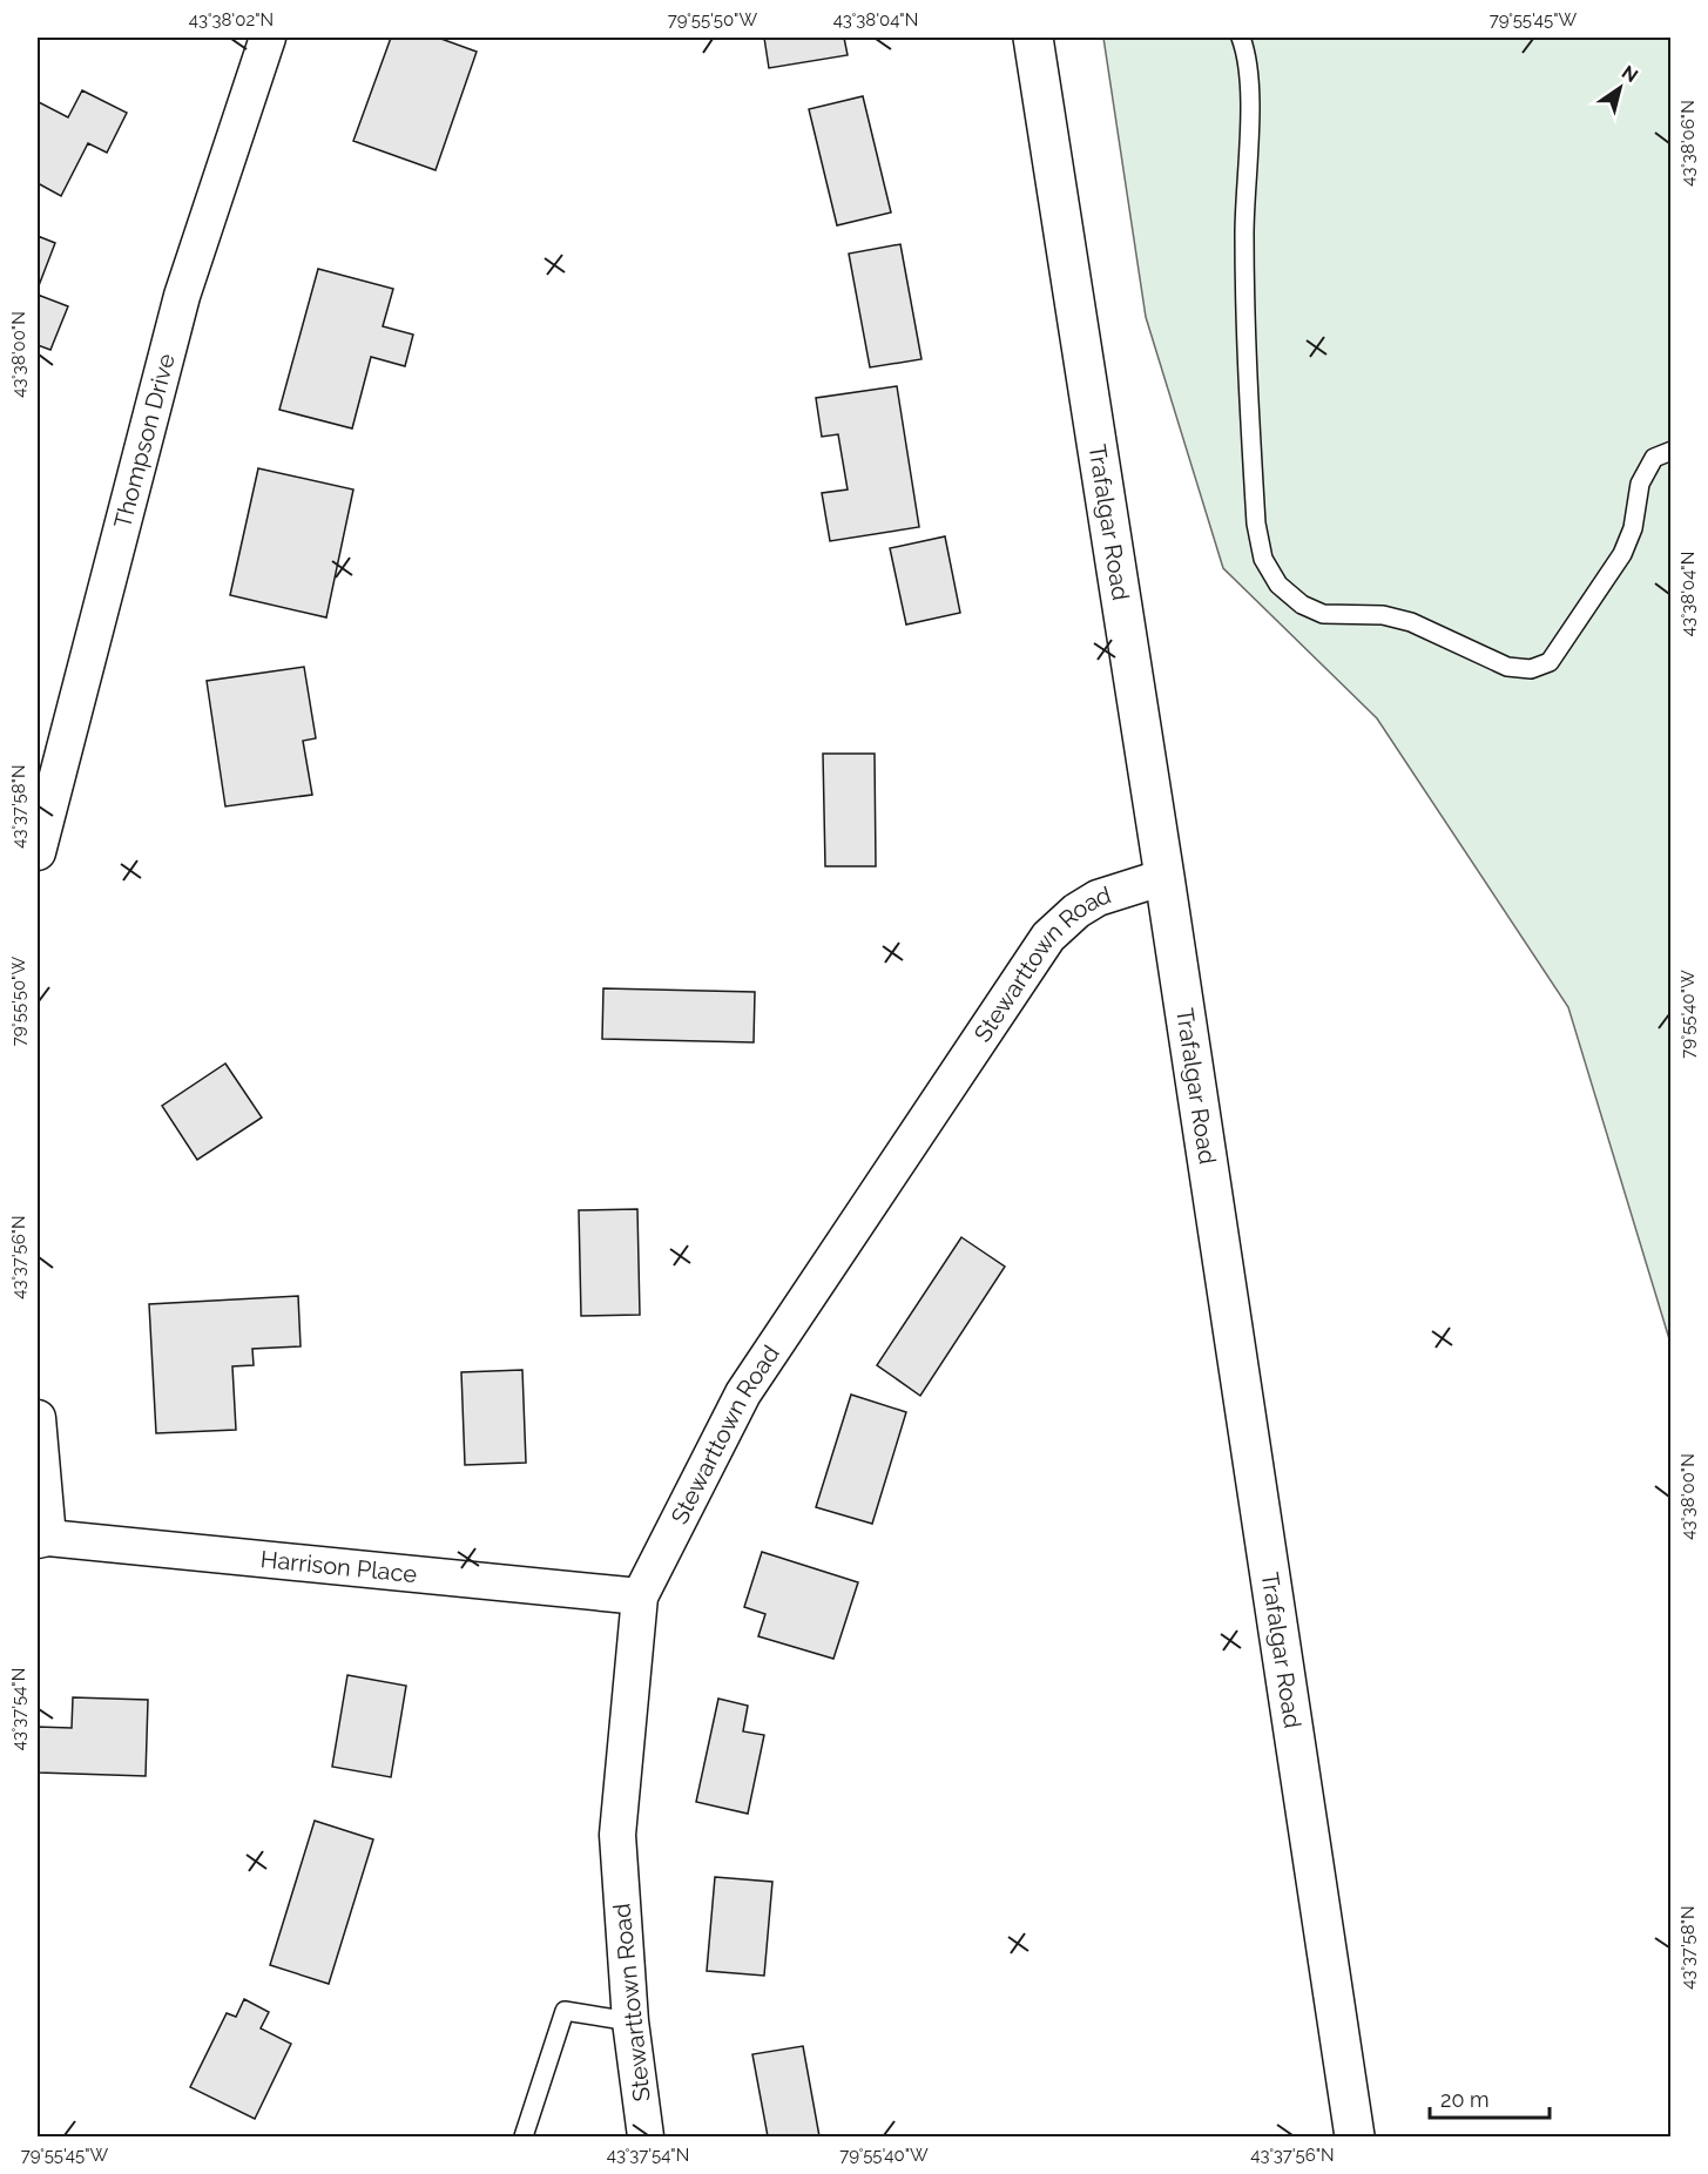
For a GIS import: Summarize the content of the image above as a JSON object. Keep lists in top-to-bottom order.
{
  "streets": {
    "main road": ["Trafalgar Road"],
    "street": ["Thompson Drive", "Stewarttown Road", "Harrison Place"]
  },
  "crossings": [
    ["Trafalgar Road", "Stewarttown Road"],
    ["Stewarttown Road", "Harrison Place"]
  ],
  "scale_bar": "20 m",
  "north": "top right",
  "coordinates": [
    "43°38'02\"N",
    "79°55'50\"W",
    "43°38'04\"N",
    "79°55'45\"W",
    "43°38'06\"N",
    "43°38'00\"N",
    "43°37'58\"N",
    "79°55'40\"W",
    "43°37'56\"N",
    "43°37'54\"N"
  ]
}
